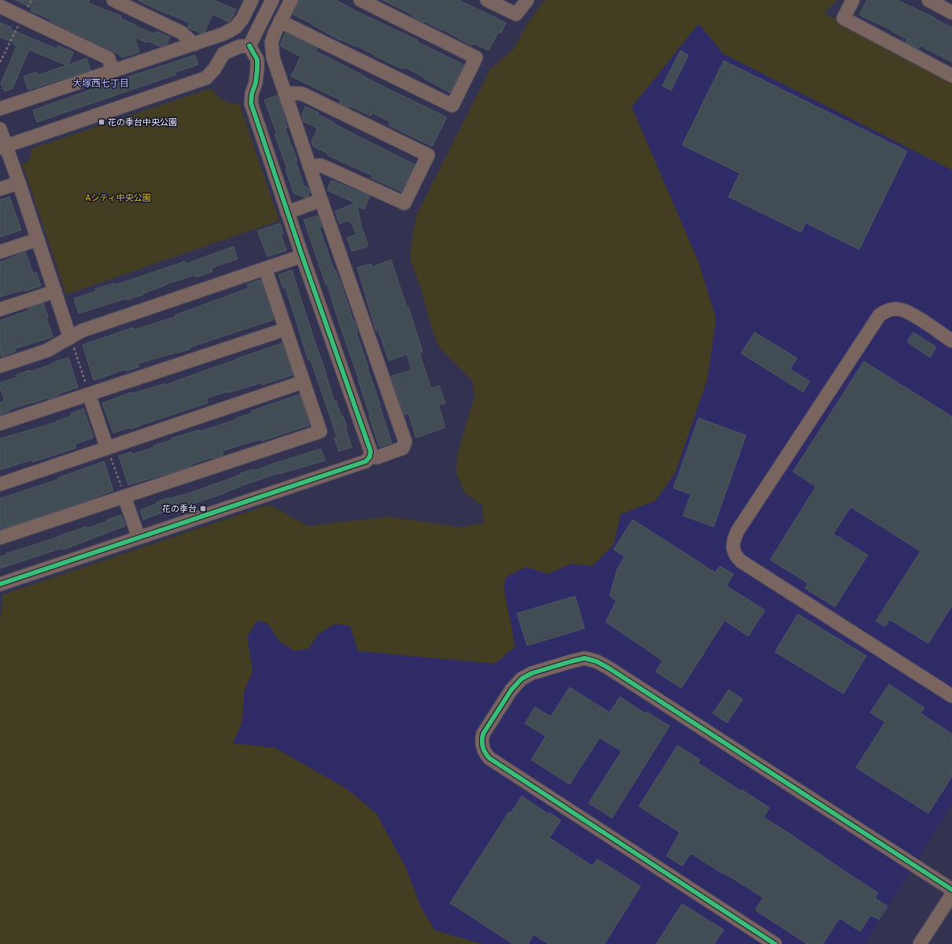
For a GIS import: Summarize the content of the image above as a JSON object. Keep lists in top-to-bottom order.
{
  "districts": ["大塚西七丁目"],
  "parks": ["Aシティ中央公園"],
  "places": {
    "transit": ["花の季台中央公園", "花の季台"]
  }
}
